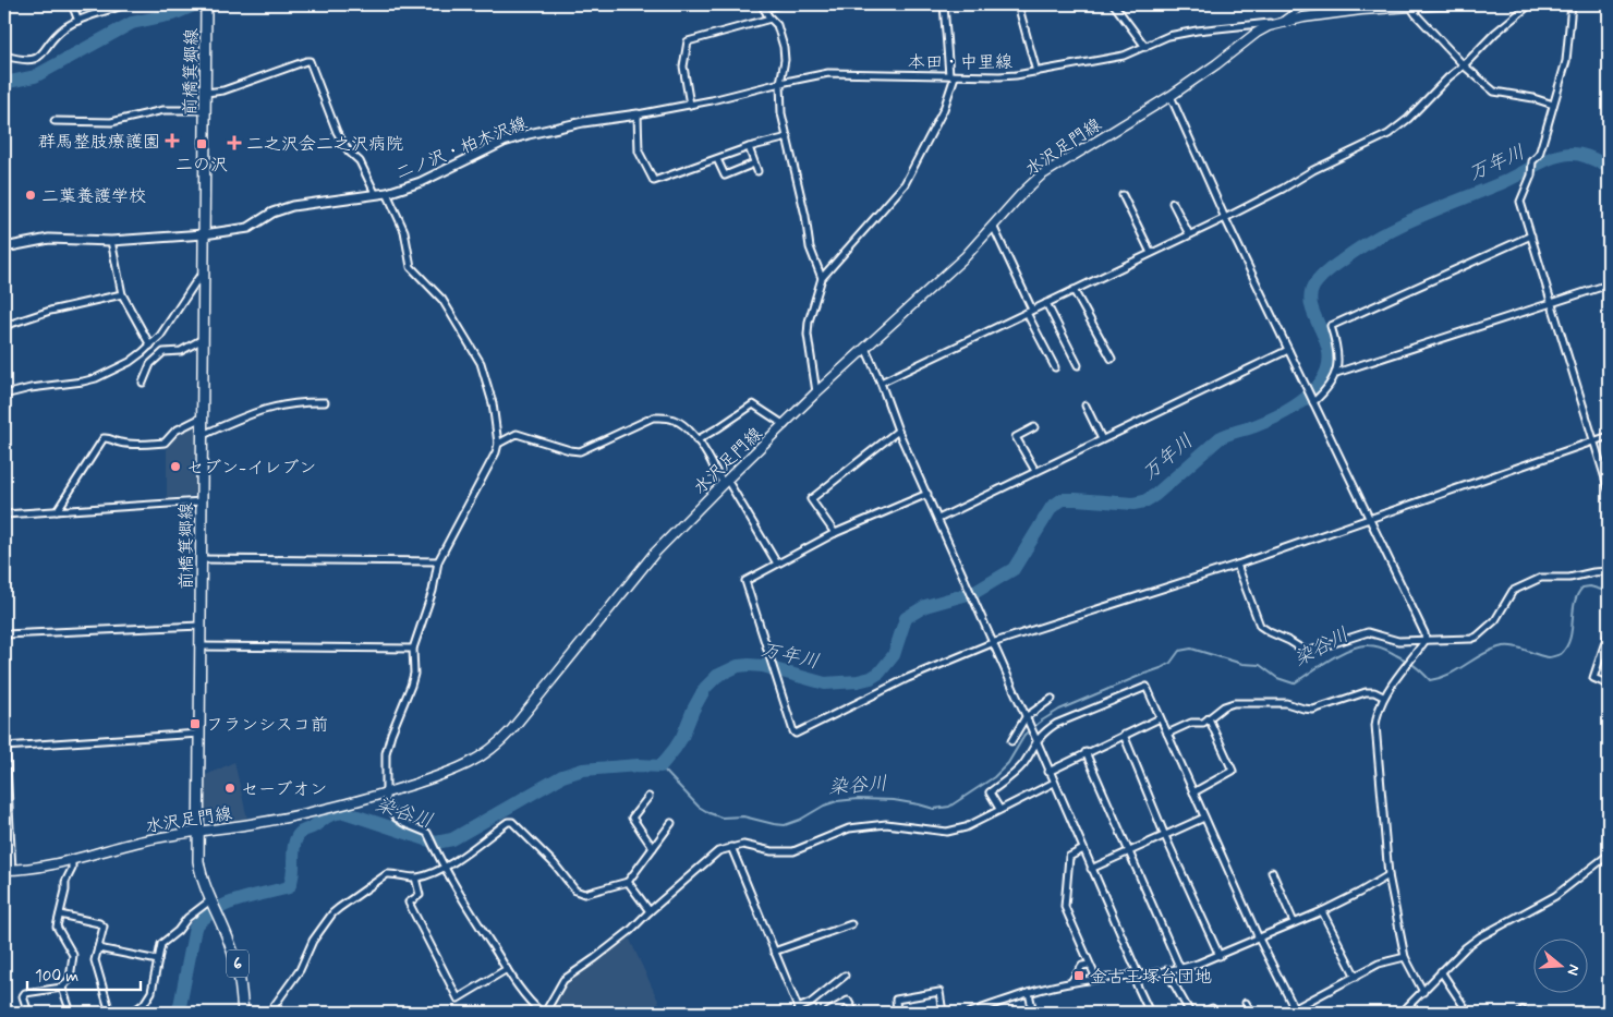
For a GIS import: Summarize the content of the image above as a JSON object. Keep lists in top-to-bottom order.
{
  "streets": {
    "main road": ["前橋箕郷線", "水沢足門線", "6"],
    "street": ["本田・中里線", "二ノ沢・柏木沢線"]
  },
  "crossings": [
    ["本田・中里線", "水沢足門線"],
    ["本田・中里線", "二ノ沢・柏木沢線"],
    ["前橋箕郷線", "水沢足門線"],
    ["前橋箕郷線", "二ノ沢・柏木沢線"]
  ],
  "water": ["万年川", "染谷川"],
  "places": {
    "health": ["群馬整肢療護園", "二之沢会二之沢病院"],
    "transit": ["二の沢", "フランシスコ前", "金古王塚台団地"],
    "other": ["二葉養護学校", "セブン-イレブン", "セーブオン"]
  },
  "scale_bar": "100 m",
  "north": "right"
}
